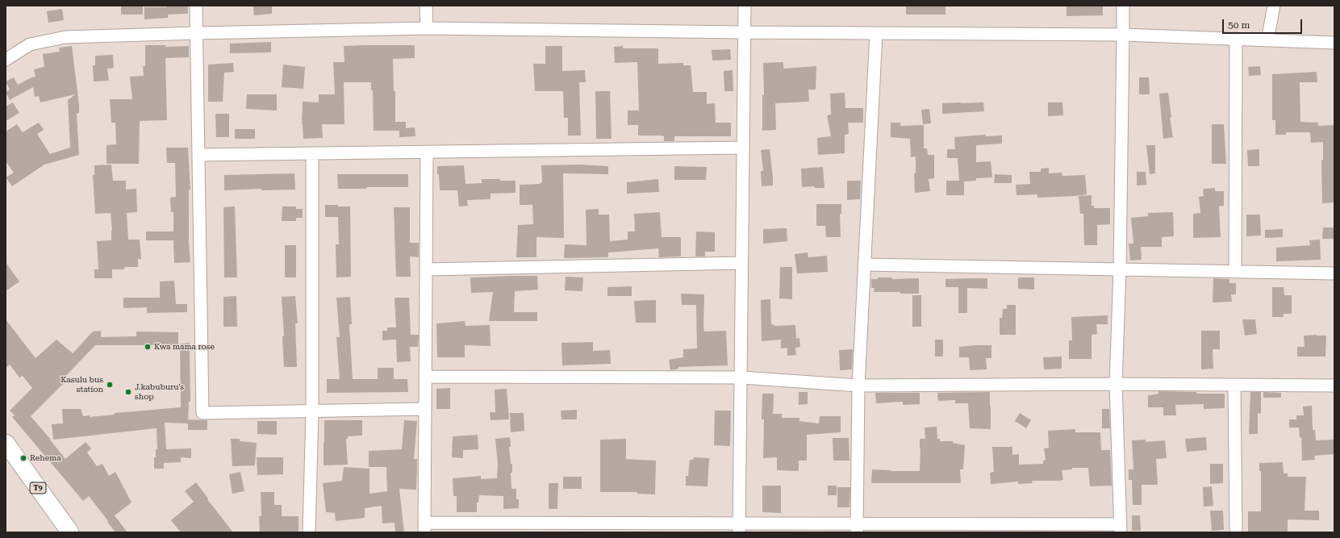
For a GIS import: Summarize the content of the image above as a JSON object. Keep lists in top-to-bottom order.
{
  "streets": {
    "highway": ["T9"]
  },
  "places": [
    "Kwa mama rose",
    "Kasulu bus station",
    "J.kabuburu's shop",
    "Rehema"
  ],
  "scale_bar": "50 m"
}
